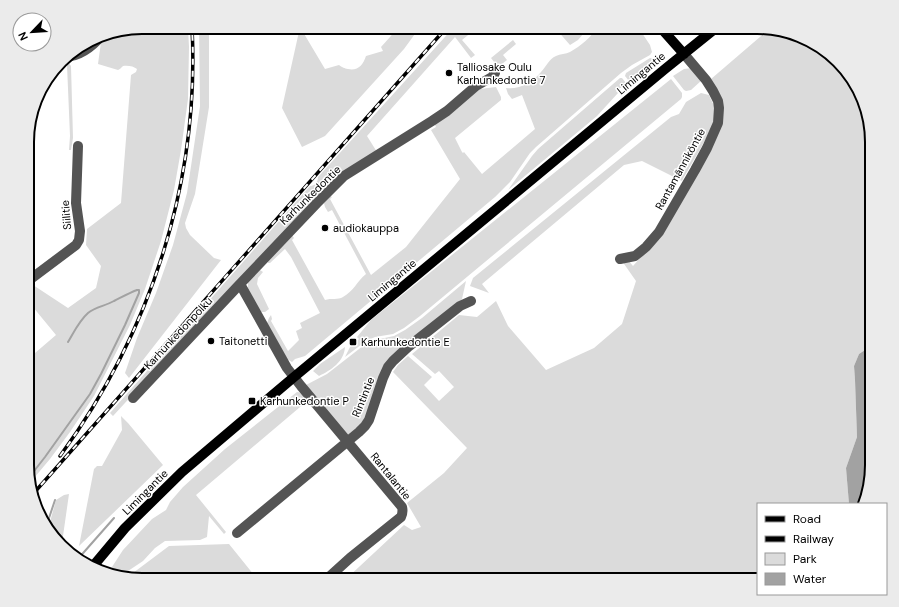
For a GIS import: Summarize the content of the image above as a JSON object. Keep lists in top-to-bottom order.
{
  "streets": {
    "main road": ["Limingantie"],
    "street": [
      "Rantamänniköntie",
      "Karhunkedontie",
      "Siilitie",
      "Karhunkedonpolku",
      "Rintintie",
      "Rantalantie"
    ]
  },
  "crossings": [
    ["Limingantie", "Rantamänniköntie"],
    ["Limingantie", "Rantalantie"],
    ["Karhunkedontie", "Karhunkedonpolku"],
    ["Rintintie", "Rantalantie"]
  ],
  "places": {
    "other": ["Talliosake Oulu Karhunkedontie 7", "audiokauppa", "Taitonetti"],
    "transit": ["Karhunkedontie E", "Karhunkedontie P"]
  },
  "legend": [
    "Road",
    "Railway",
    "Park",
    "Water"
  ],
  "north": "bottom left"
}
